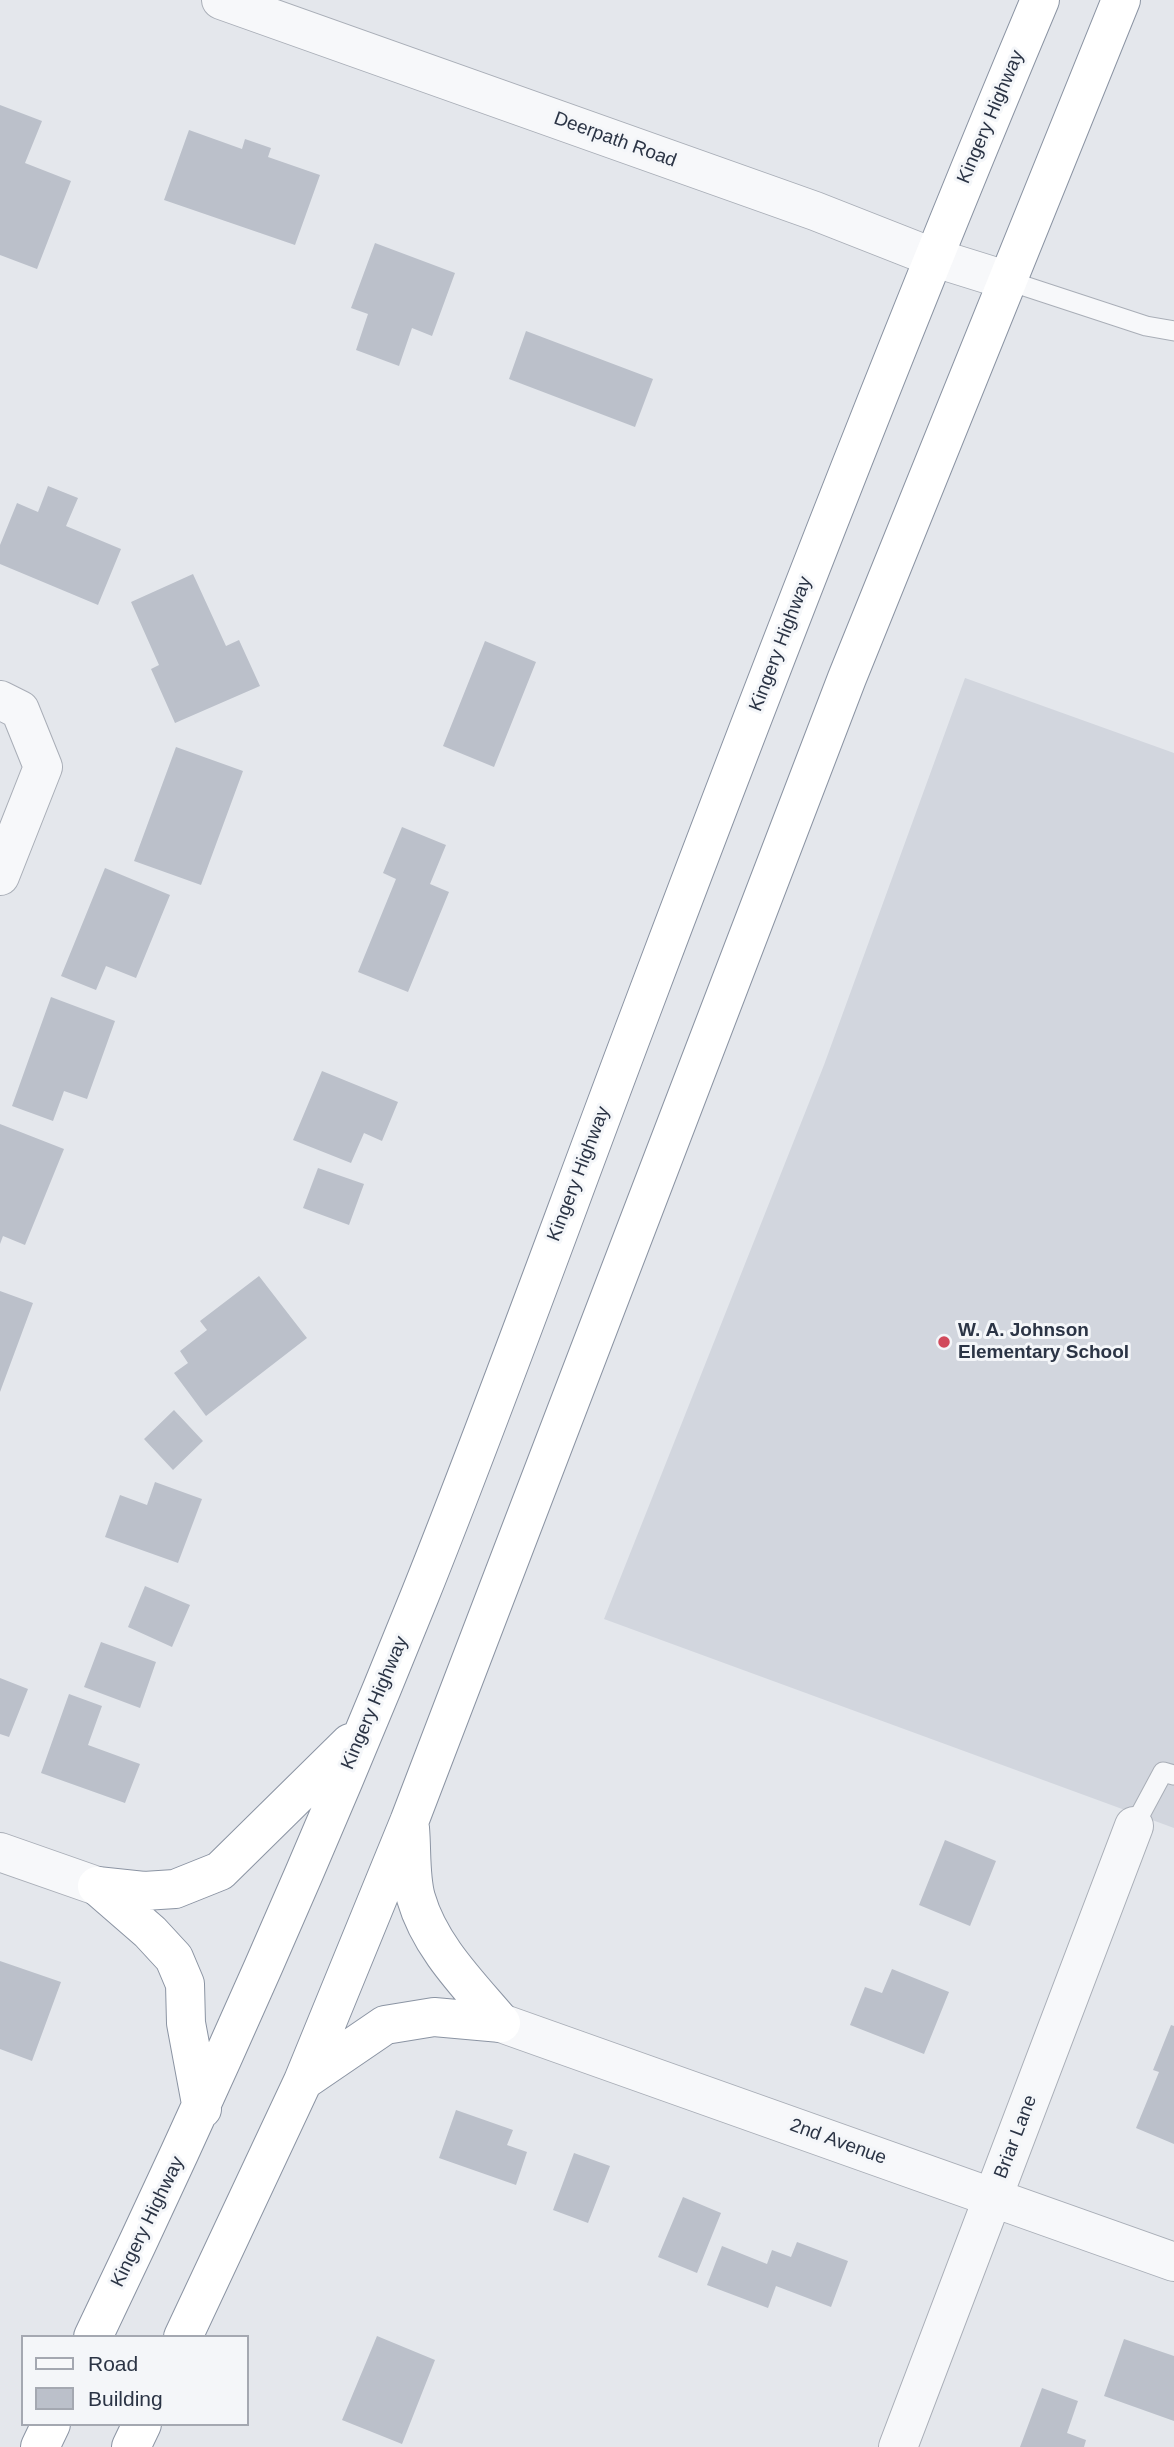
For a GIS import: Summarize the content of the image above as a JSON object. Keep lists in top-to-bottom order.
{
  "streets": {
    "highway": ["Kingery Highway"],
    "street": ["Deerpath Road", "Briar Lane", "2nd Avenue"]
  },
  "crossings": [
    ["Kingery Highway", "Deerpath Road"],
    ["Briar Lane", "2nd Avenue"]
  ],
  "places": ["W. A. Johnson Elementary School"],
  "legend": ["Road", "Building"]
}
